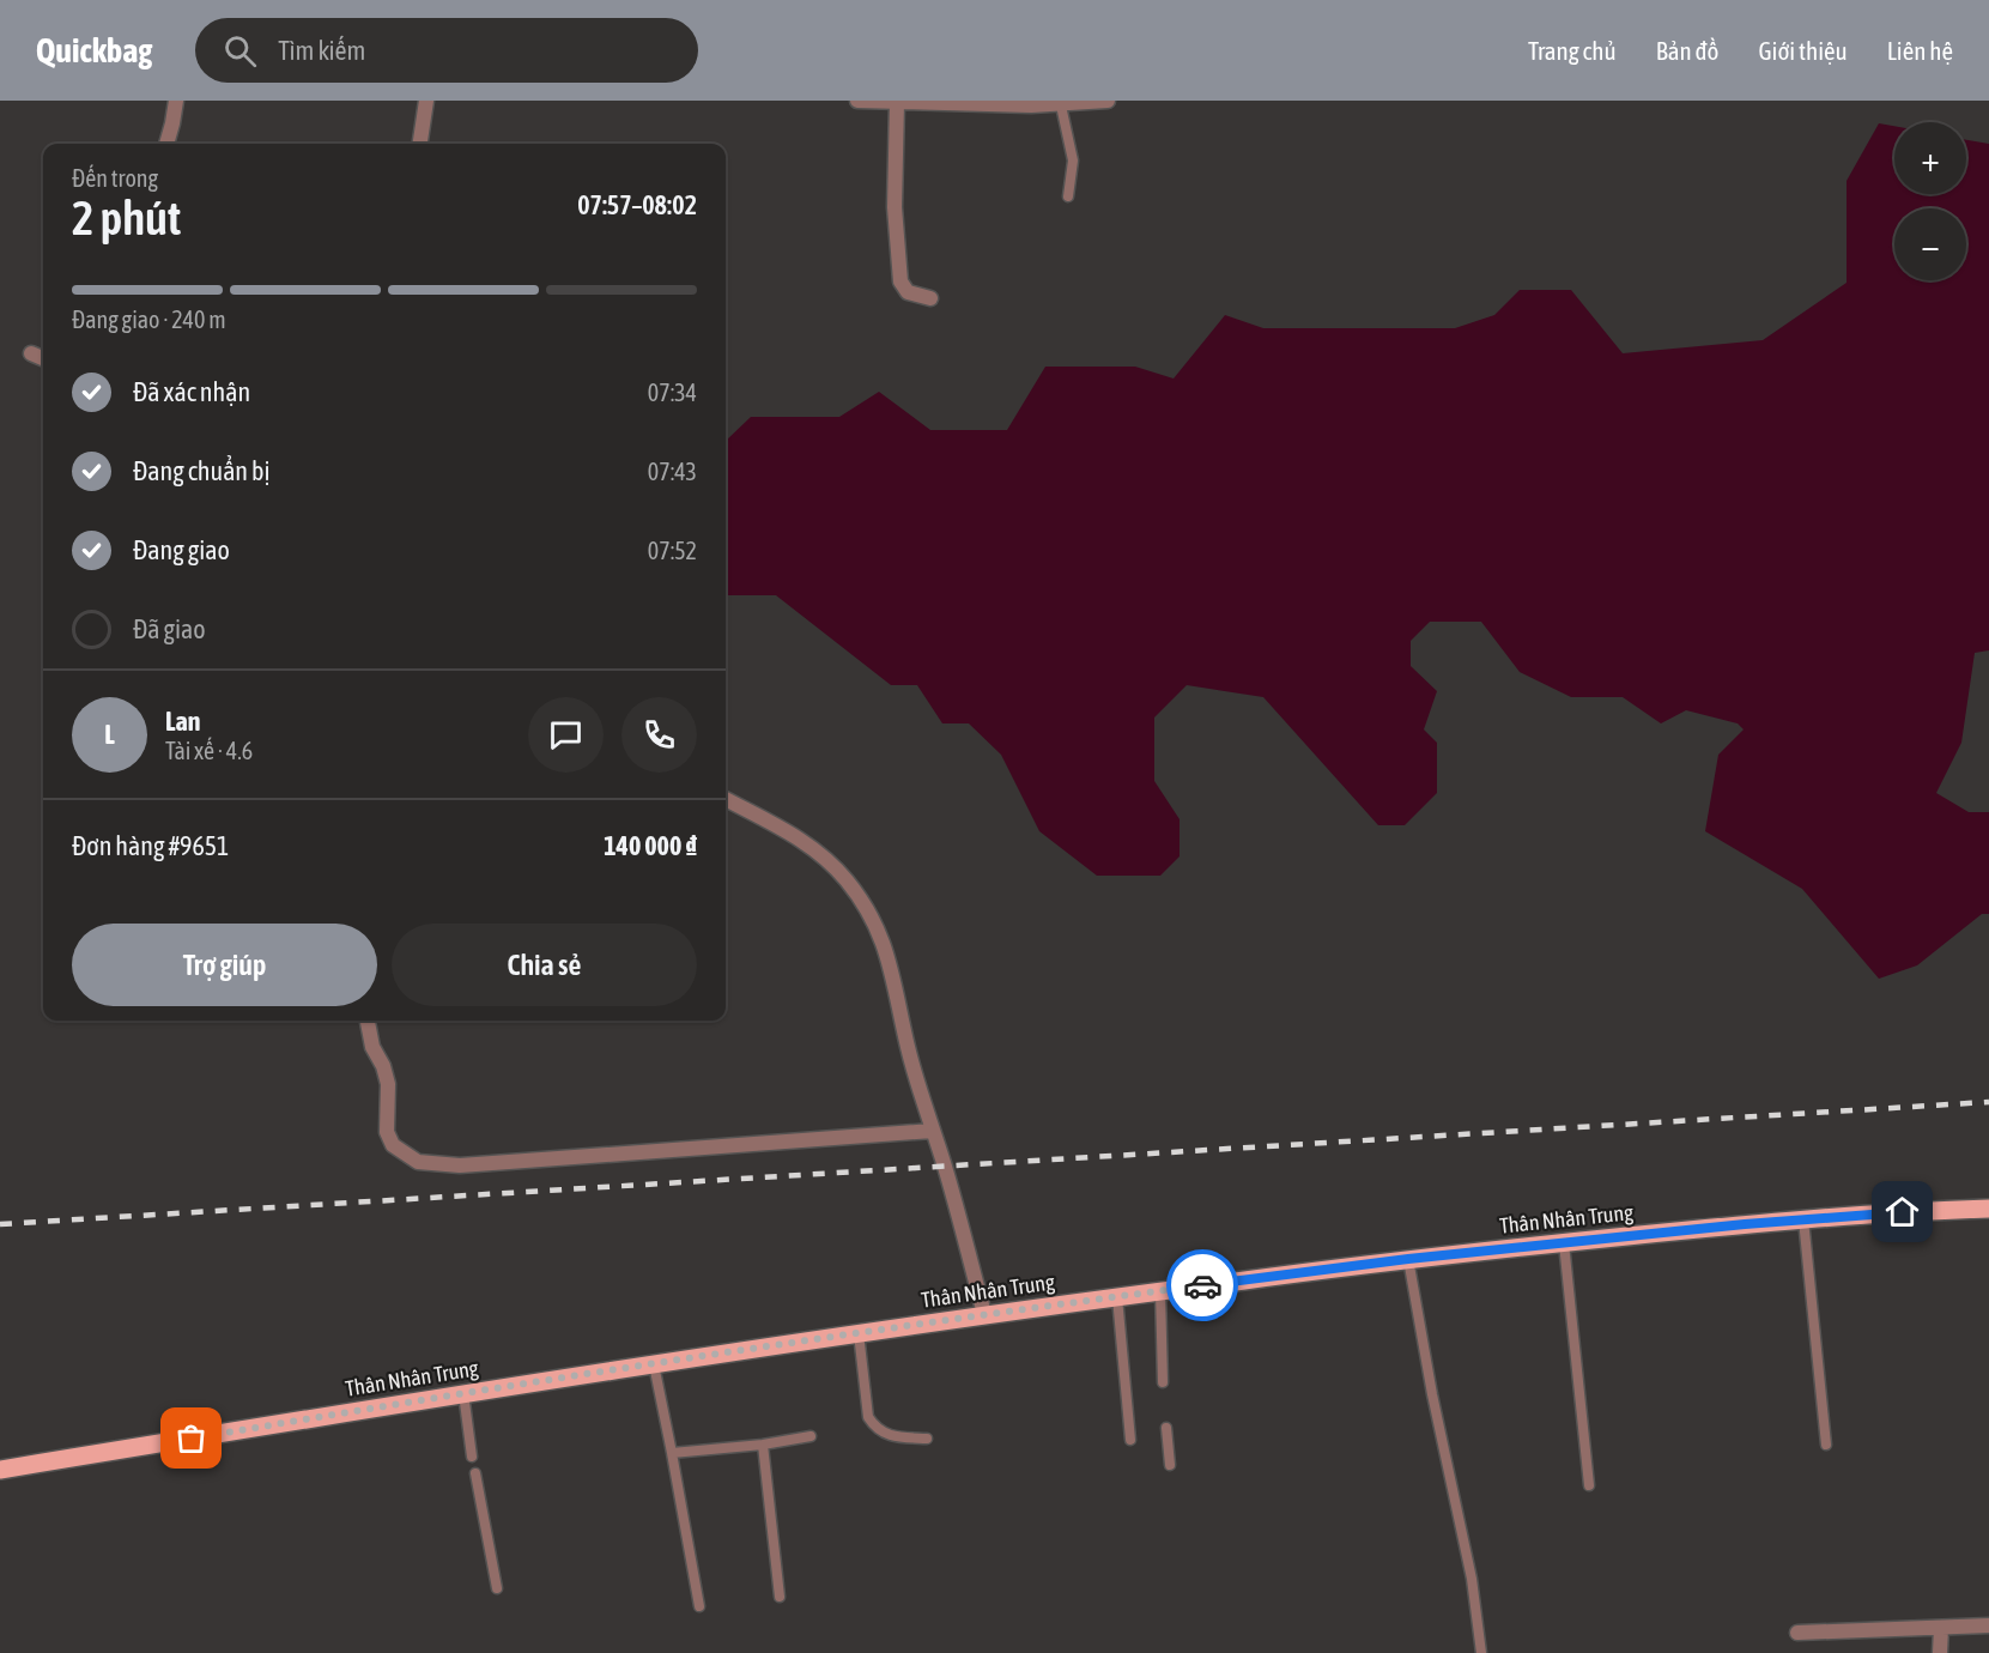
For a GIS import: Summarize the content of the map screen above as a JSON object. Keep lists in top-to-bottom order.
{
  "streets": {
    "main road": ["Thân Nhân Trung"]
  },
  "page": {
    "header": "Quickbag",
    "search": "Tìm kiếm",
    "nav": [
      "Trang chủ",
      "Bản đồ",
      "Giới thiệu",
      "Liên hệ"
    ],
    "map_buttons": ["+", "−"],
    "heading": ["2 phút", "Đến trong", "07:57–08:02"],
    "panel": [
      "Lan",
      "Tài xế · 4.6",
      "Đơn hàng #9651",
      "140 000 ₫"
    ],
    "bar": "Đang giao · 240 m",
    "list": [
      ["Đã xác nhận", "07:34"],
      ["Đang chuẩn bị", "07:43"],
      ["Đang giao", "07:52"],
      "Đã giao"
    ],
    "round": "L",
    "buttons": ["Trợ giúp", "Chia sẻ"]
  }
}
